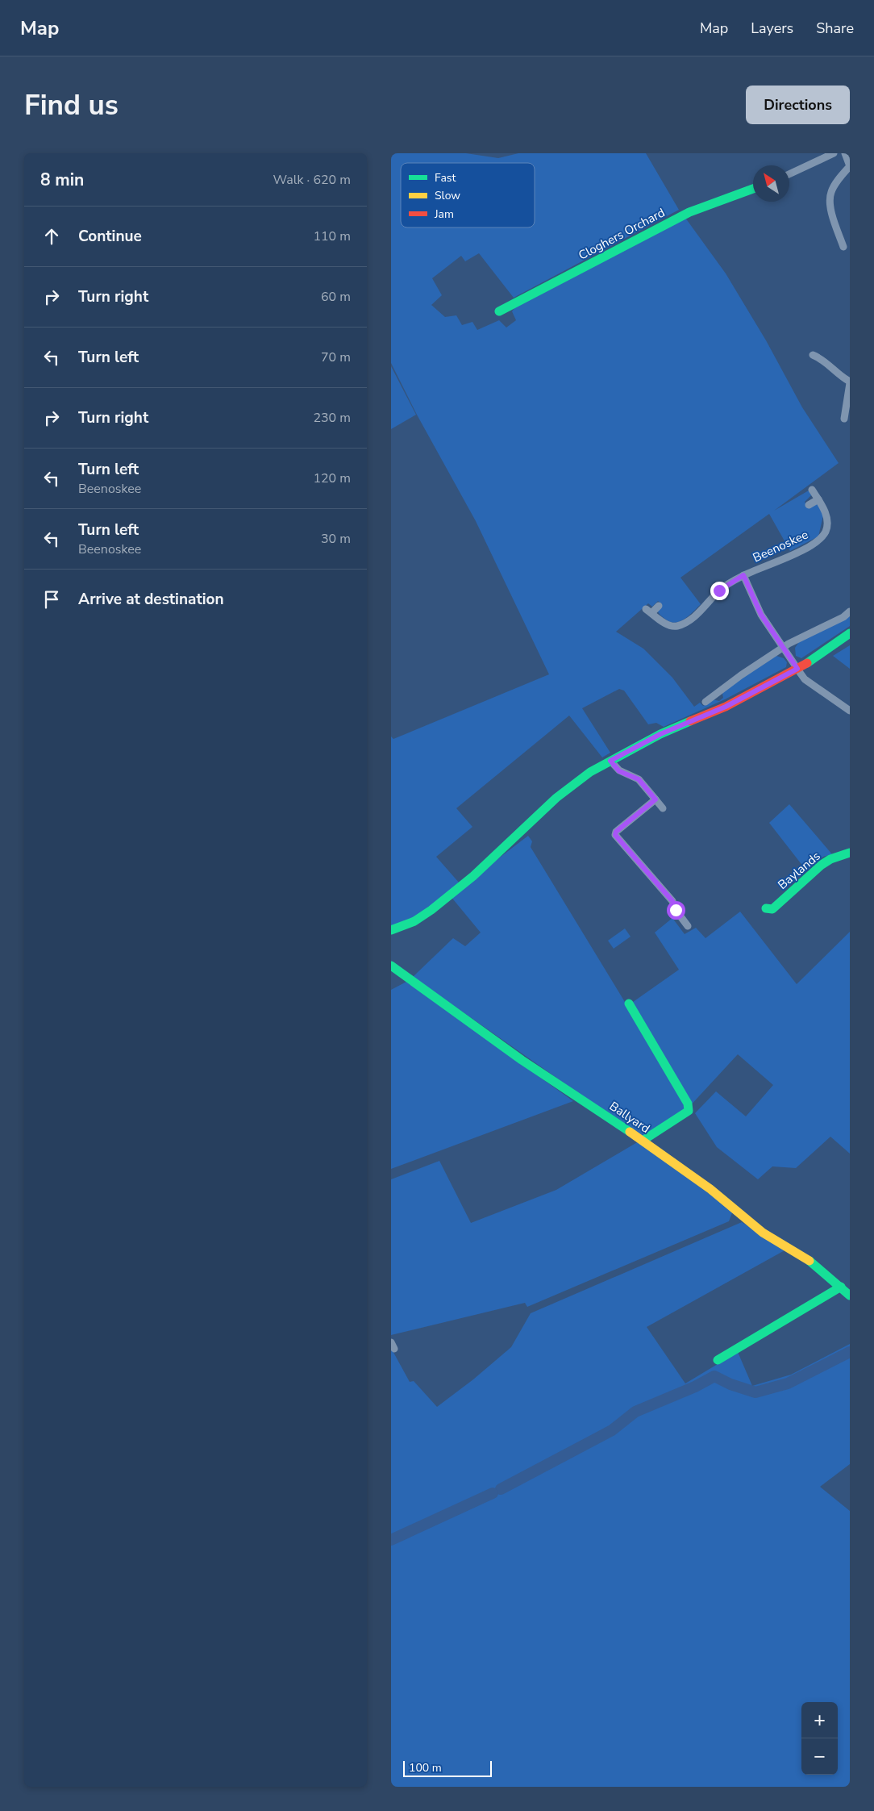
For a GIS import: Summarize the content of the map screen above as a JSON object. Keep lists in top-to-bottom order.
{
  "streets": {
    "street": [
      "Cloghers Orchard",
      "Beenoskee",
      "Baylands",
      "Ballyard"
    ]
  },
  "legend": ["Fast", "Slow", "Jam"],
  "scale_bar": "100 m",
  "north": "top left",
  "page": {
    "header": "Map",
    "nav": ["Map", "Layers", "Share"],
    "buttons": "Directions",
    "title": "Find us",
    "heading": ["8 min", "Walk · 620 m"],
    "list": [
      ["Continue", "110 m"],
      ["Turn right", "60 m"],
      ["Turn left", "70 m"],
      ["Turn right", "230 m"],
      ["Turn left", "Beenoskee", "120 m"],
      ["Turn left", "Beenoskee", "30 m"],
      "Arrive at destination"
    ],
    "map_buttons": ["+", "−"],
    "scale": "100 m"
  }
}
